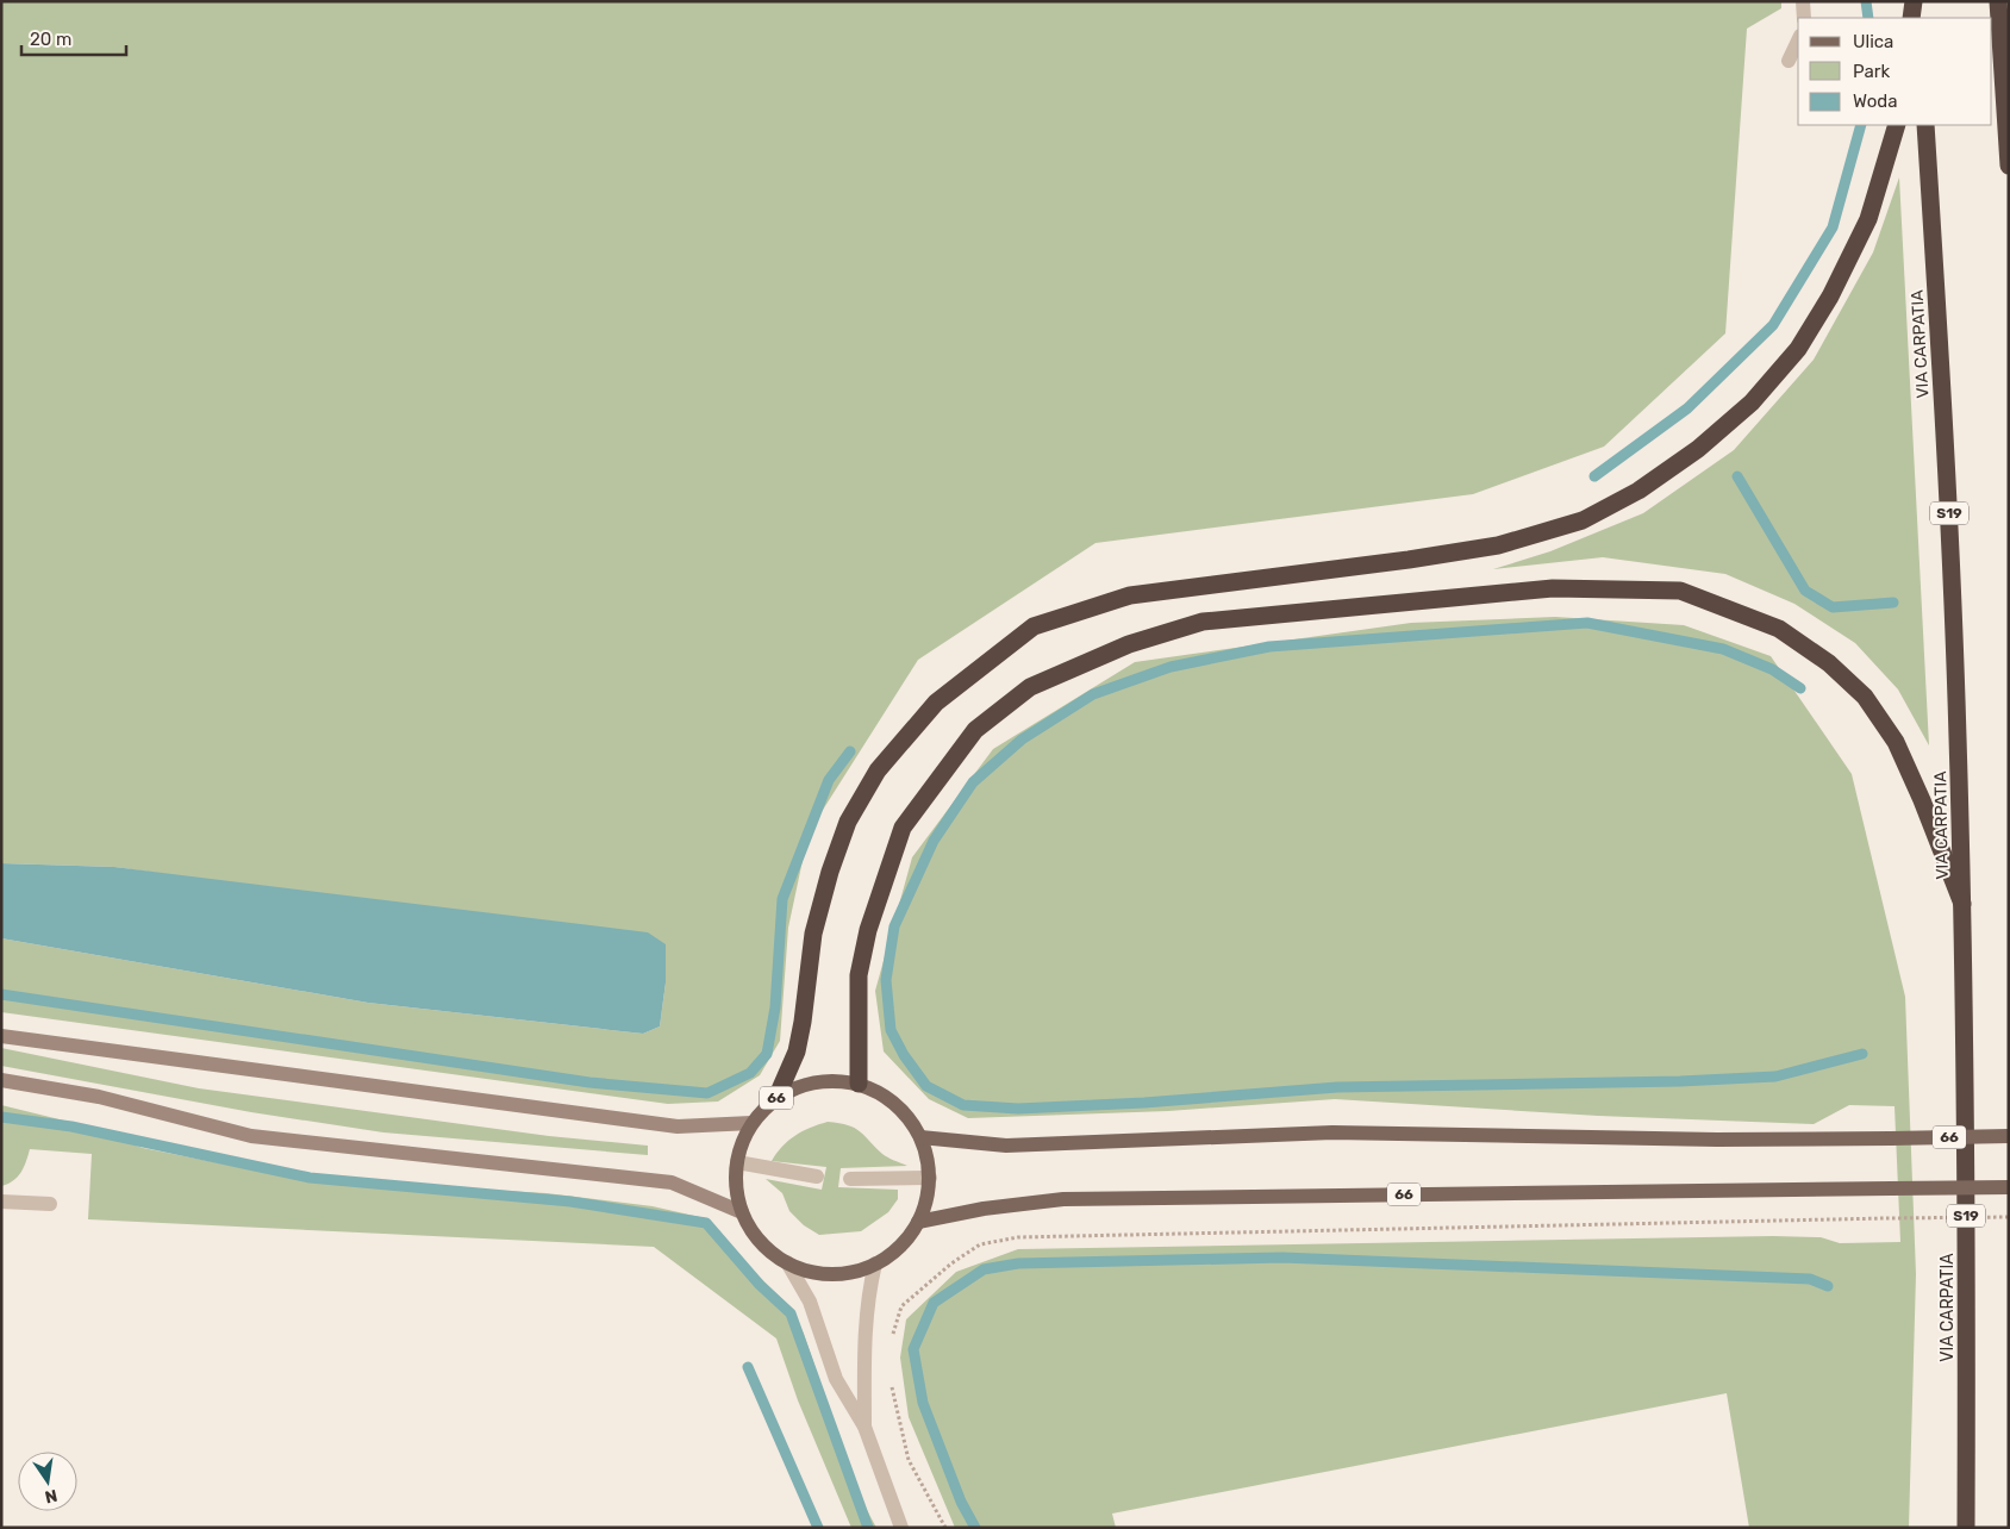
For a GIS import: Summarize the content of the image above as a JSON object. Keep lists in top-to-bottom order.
{
  "streets": {
    "highway": ["VIA CARPATIA", "S19"],
    "main road": ["66"]
  },
  "legend": ["Ulica", "Park", "Woda"],
  "scale_bar": "20 m",
  "north": "bottom"
}
